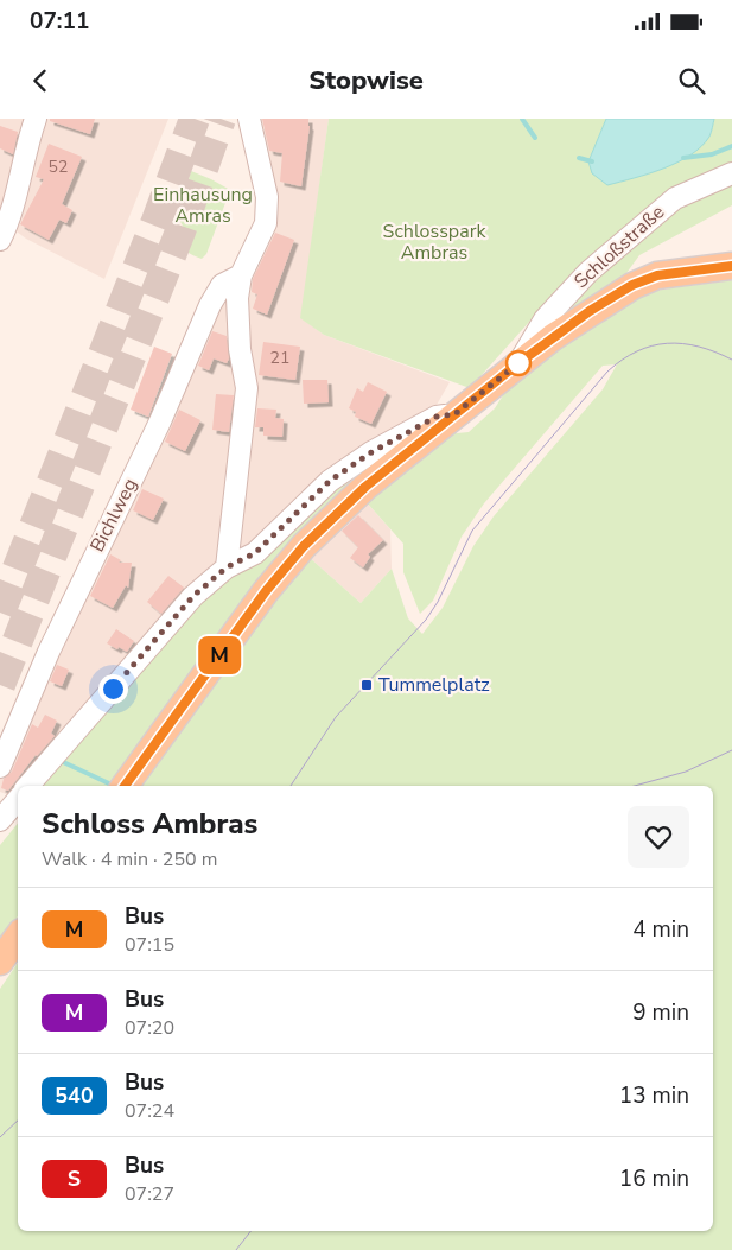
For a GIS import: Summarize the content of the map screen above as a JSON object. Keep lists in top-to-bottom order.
{
  "streets": {
    "main road": ["Schloßstraße"],
    "street": ["Bichlweg"]
  },
  "parks": ["Einhausung Amras", "Schlosspark Ambras"],
  "places": {
    "transit": ["Tummelplatz"]
  },
  "lines": ["bus line M"],
  "house_numbers": ["52", "21"],
  "page": {
    "status": "07:11",
    "header": "Stopwise",
    "on_map": "M",
    "heading": ["Schloss Ambras", "Walk · 4 min · 250 m"],
    "list": [
      {
        "mark": "M",
        "name": "Bus",
        "note": "07:15",
        "value": "4 min"
      },
      {
        "mark": "M",
        "name": "Bus",
        "note": "07:20",
        "value": "9 min"
      },
      {
        "mark": "540",
        "name": "Bus",
        "note": "07:24",
        "value": "13 min"
      },
      {
        "mark": "S",
        "name": "Bus",
        "note": "07:27",
        "value": "16 min"
      }
    ]
  }
}
